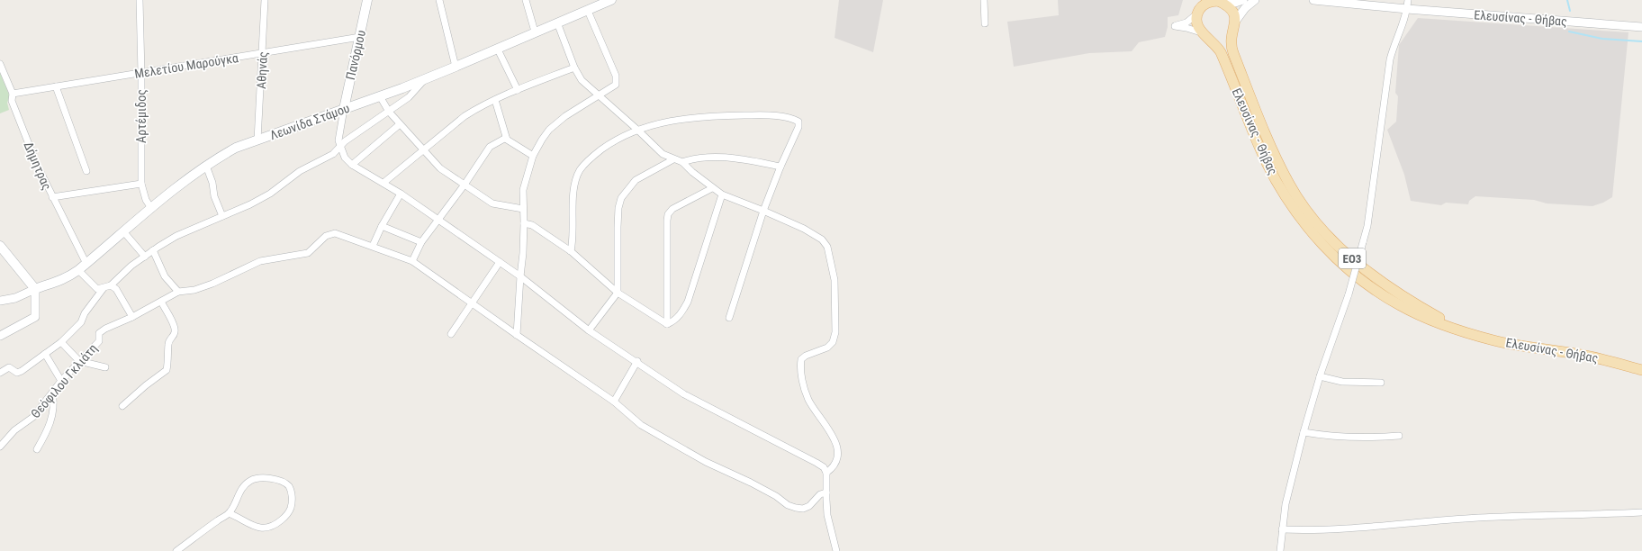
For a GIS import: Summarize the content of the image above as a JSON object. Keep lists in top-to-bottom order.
{
  "streets": {
    "main road": [
      "Ελευσίνας - Θήβας",
      "Πανόρμου",
      "Λεωνίδα Στάμου",
      "ΕΟ3"
    ],
    "street": [
      "Μελετίου Μαρούγκα",
      "Αθηνάς",
      "Αρτέμιδος",
      "Δήμητρας",
      "Θεόφιλου Γκλιάτη"
    ]
  },
  "crossings": [
    ["Πανόρμου", "Μελετίου Μαρούγκα"],
    ["Πανόρμου", "Λεωνίδα Στάμου"],
    ["Μελετίου Μαρούγκα", "Αθηνάς"],
    ["Μελετίου Μαρούγκα", "Αρτέμιδος"],
    ["Μελετίου Μαρούγκα", "Δήμητρας"],
    ["Αθηνάς", "Λεωνίδα Στάμου"],
    ["Αρτέμιδος", "Λεωνίδα Στάμου"],
    ["Λεωνίδα Στάμου", "Δήμητρας"]
  ]
}
